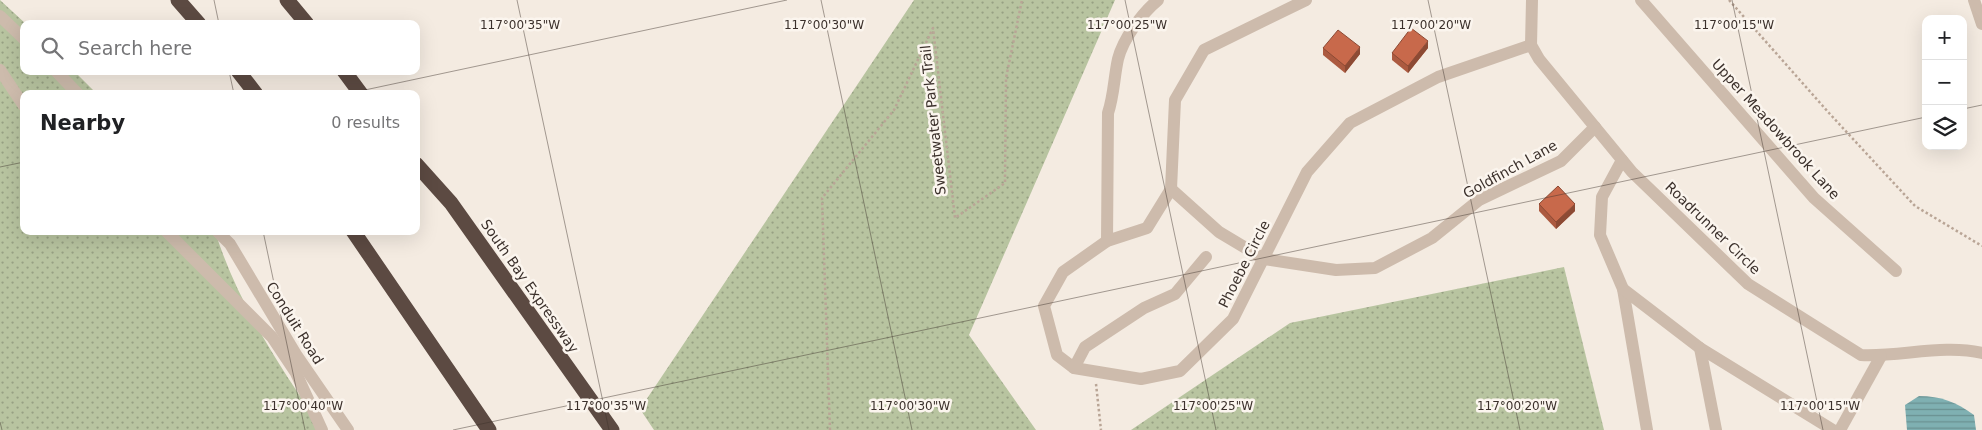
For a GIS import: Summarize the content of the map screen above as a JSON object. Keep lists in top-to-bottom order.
{
  "streets": {
    "highway": ["South Bay Expressway"],
    "street": [
      "Upper Meadowbrook Lane",
      "Goldfinch Lane",
      "Roadrunner Circle",
      "Phoebe Circle",
      "Conduit Road"
    ],
    "path": ["Sweetwater Park Trail"]
  },
  "crossings": [
    ["Goldfinch Lane", "Roadrunner Circle"],
    ["Goldfinch Lane", "Phoebe Circle"],
    ["Roadrunner Circle", "Phoebe Circle"]
  ],
  "page": {
    "map_buttons": ["+", "−"],
    "search": "Search here",
    "heading": ["Nearby", "0 results"]
  },
  "coordinates": [
    "117°00'35\"W",
    "117°00'30\"W",
    "117°00'25\"W",
    "117°00'20\"W",
    "117°00'15\"W",
    "117°00'40\"W"
  ]
}
